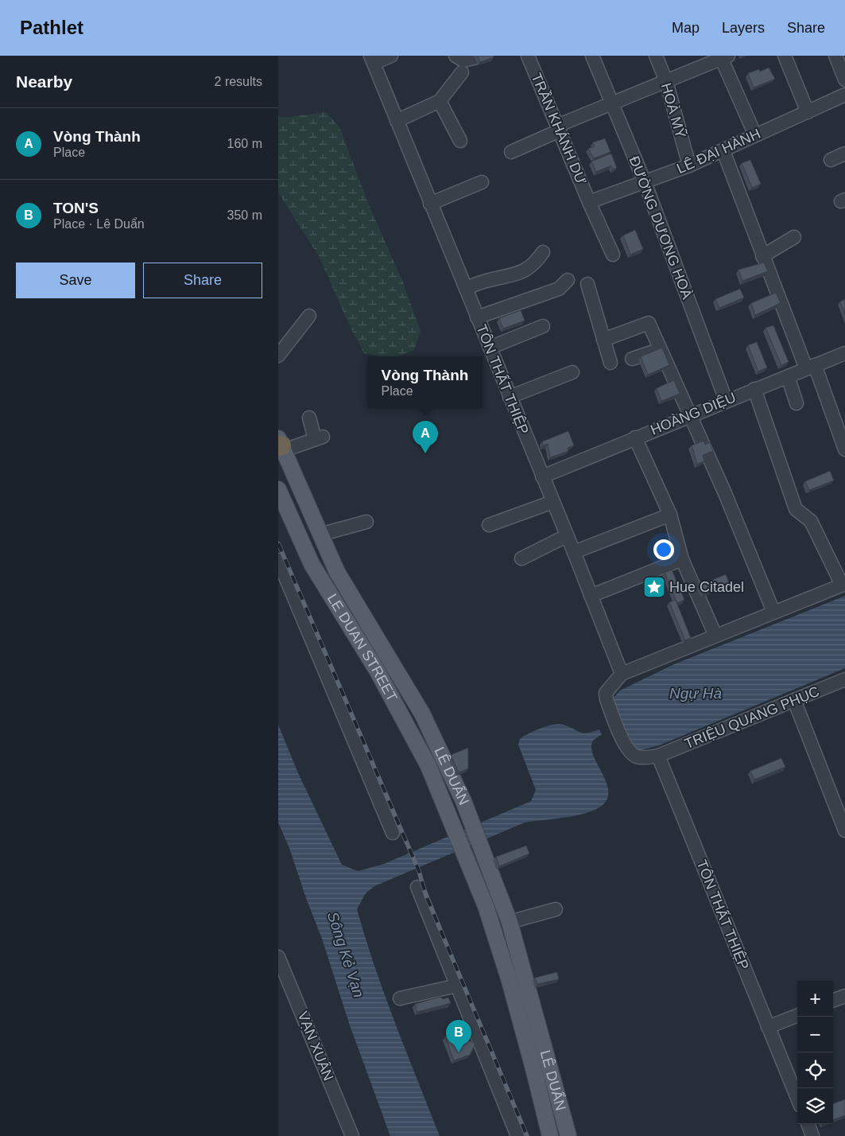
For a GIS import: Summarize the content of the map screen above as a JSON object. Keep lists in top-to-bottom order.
{
  "streets": {
    "main road": ["LE DUAN STREET", "LÊ DUẨN"],
    "street": [
      "HOÀ MỸ",
      "TRẦN KHÁNH DƯ",
      "LÊ ĐẠI HÀNH",
      "ĐƯỜNG DƯƠNG HOÀ",
      "TÔN THẤT THIỆP",
      "HOÀNG DIỆU",
      "TRIỆU QUANG PHỤC",
      "VẠN XUÂN"
    ]
  },
  "crossings": [
    ["HOÀ MỸ", "LÊ ĐẠI HÀNH"],
    ["TRẦN KHÁNH DƯ", "LÊ ĐẠI HÀNH"],
    ["LÊ ĐẠI HÀNH", "ĐƯỜNG DƯƠNG HOÀ"],
    ["ĐƯỜNG DƯƠNG HOÀ", "HOÀNG DIỆU"],
    ["TÔN THẤT THIỆP", "HOÀNG DIỆU"],
    ["TÔN THẤT THIỆP", "TRIỆU QUANG PHỤC"],
    ["LE DUAN STREET", "LÊ DUẨN"]
  ],
  "water": ["Ngự Hà", "Sông Kẻ Vạn"],
  "places": {
    "place": ["Hue Citadel"]
  },
  "page": {
    "header": "Pathlet",
    "nav": ["Map", "Layers", "Share"],
    "heading": ["Nearby", "2 results"],
    "list": [
      {
        "mark": "A",
        "name": "Vòng Thành",
        "note": "Place",
        "value": "160 m"
      },
      {
        "mark": "B",
        "name": "TON'S",
        "note": "Place · Lê Duẩn",
        "value": "350 m"
      }
    ],
    "buttons": ["Save", "Share"],
    "popup": ["Vòng Thành", "Place"],
    "pins": ["A", "B"],
    "map_buttons": ["+", "−"]
  }
}
